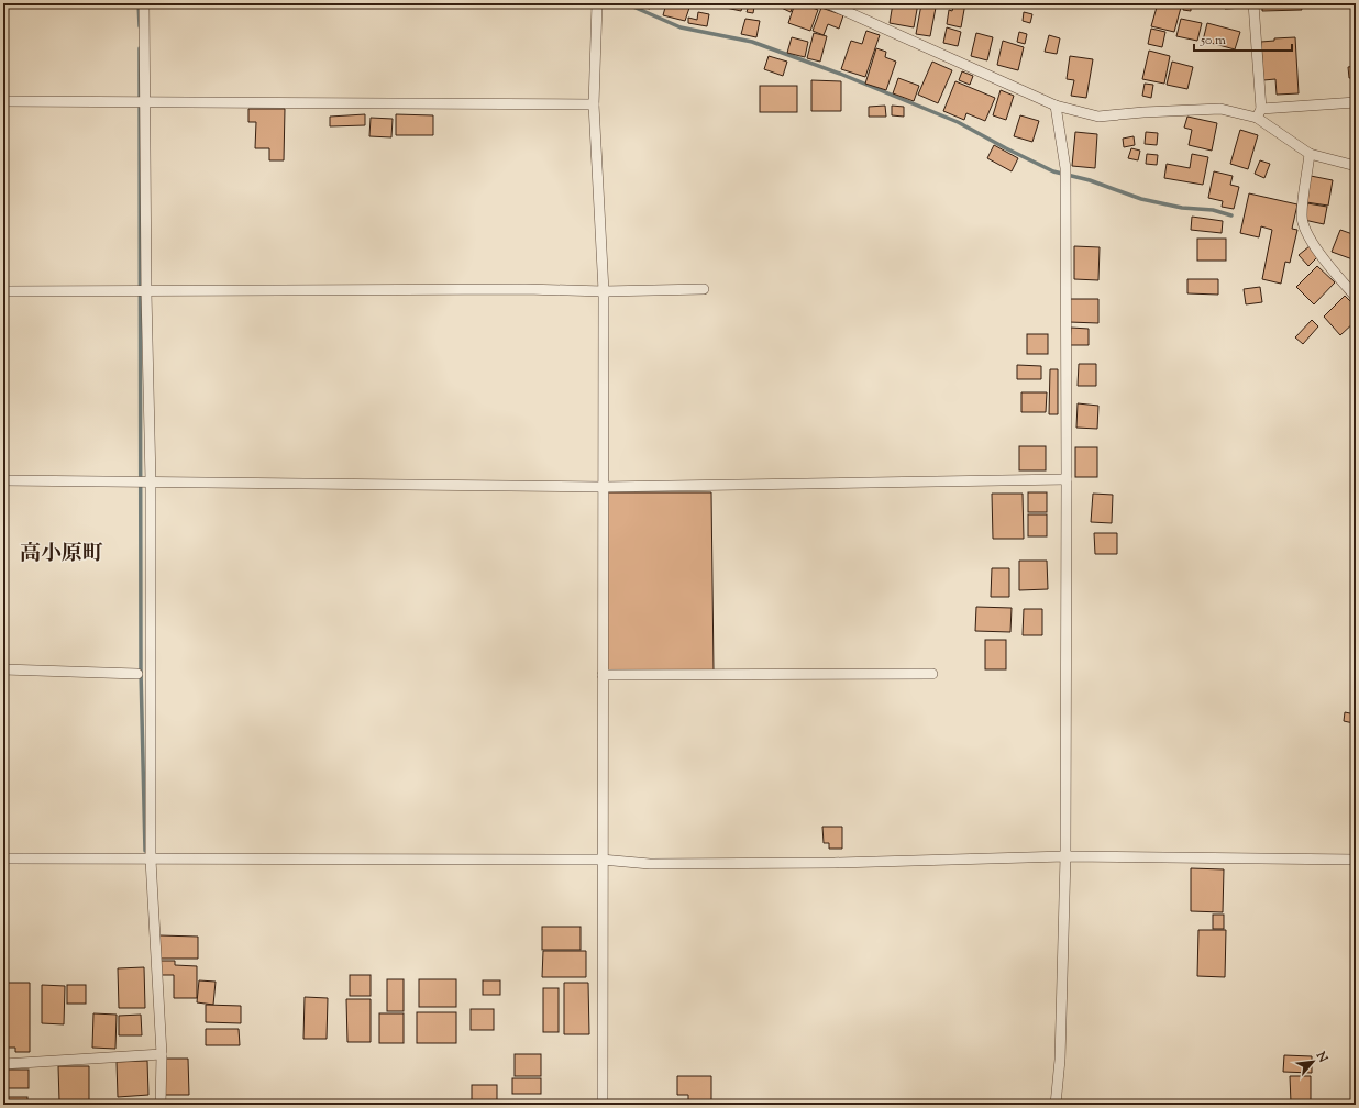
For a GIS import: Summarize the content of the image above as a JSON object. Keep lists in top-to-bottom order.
{
  "districts": ["高小原町"],
  "scale_bar": "50 m",
  "north": "top right"
}
